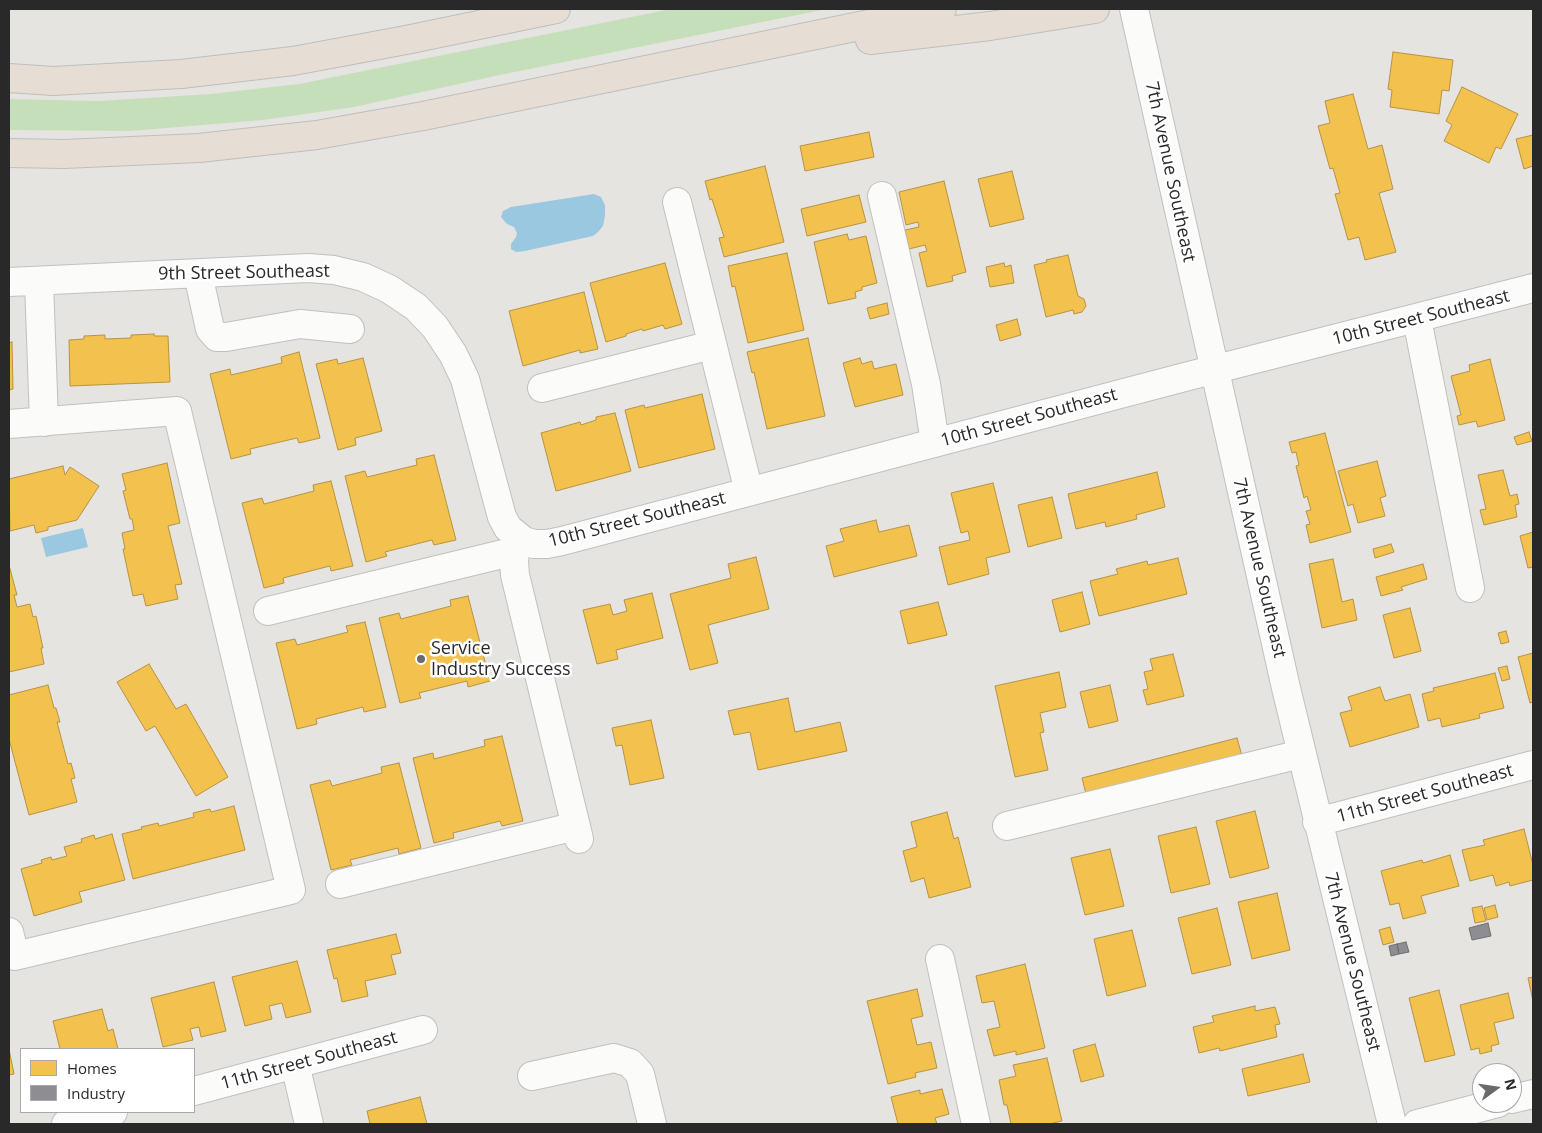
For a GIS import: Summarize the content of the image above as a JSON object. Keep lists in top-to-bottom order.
{
  "streets": {
    "street": [
      "7th Avenue Southeast",
      "9th Street Southeast",
      "10th Street Southeast",
      "11th Street Southeast"
    ]
  },
  "crossings": [
    ["7th Avenue Southeast", "10th Street Southeast"],
    ["7th Avenue Southeast", "11th Street Southeast"],
    ["9th Street Southeast", "10th Street Southeast"]
  ],
  "places": ["Service Industry Success"],
  "legend": ["Homes", "Industry"],
  "north": "right"
}
